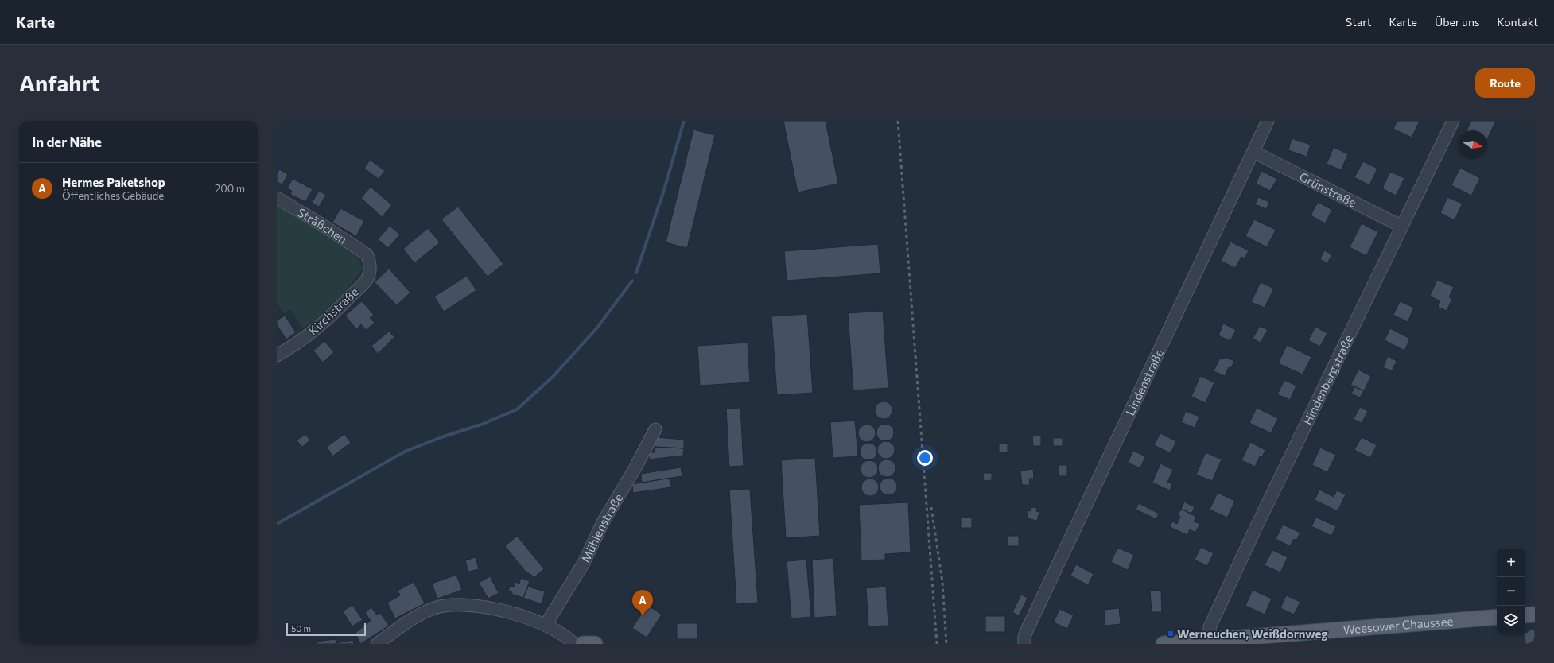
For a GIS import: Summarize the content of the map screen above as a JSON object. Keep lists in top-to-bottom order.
{
  "streets": {
    "main road": ["Weesower Chaussee"],
    "street": [
      "Grünstraße",
      "Sträßchen",
      "Kirchstraße",
      "Hindenbergstraße",
      "Lindenstraße",
      "Mühlenstraße"
    ]
  },
  "crossings": [
    ["Grünstraße", "Hindenbergstraße"],
    ["Grünstraße", "Lindenstraße"],
    ["Sträßchen", "Kirchstraße"],
    ["Hindenbergstraße", "Weesower Chaussee"]
  ],
  "places": {
    "transit": ["Werneuchen, Weißdornweg"]
  },
  "scale_bar": "50 m",
  "north": "right",
  "page": {
    "header": "Karte",
    "nav": [
      "Start",
      "Karte",
      "Über uns",
      "Kontakt"
    ],
    "buttons": "Route",
    "title": "Anfahrt",
    "heading": "In der Nähe",
    "list": [
      {
        "mark": "A",
        "name": "Hermes Paketshop",
        "note": "Öffentliches Gebäude",
        "value": "200 m"
      }
    ],
    "map_buttons": ["+", "−"],
    "pins": "A",
    "scale": "50 m"
  }
}
